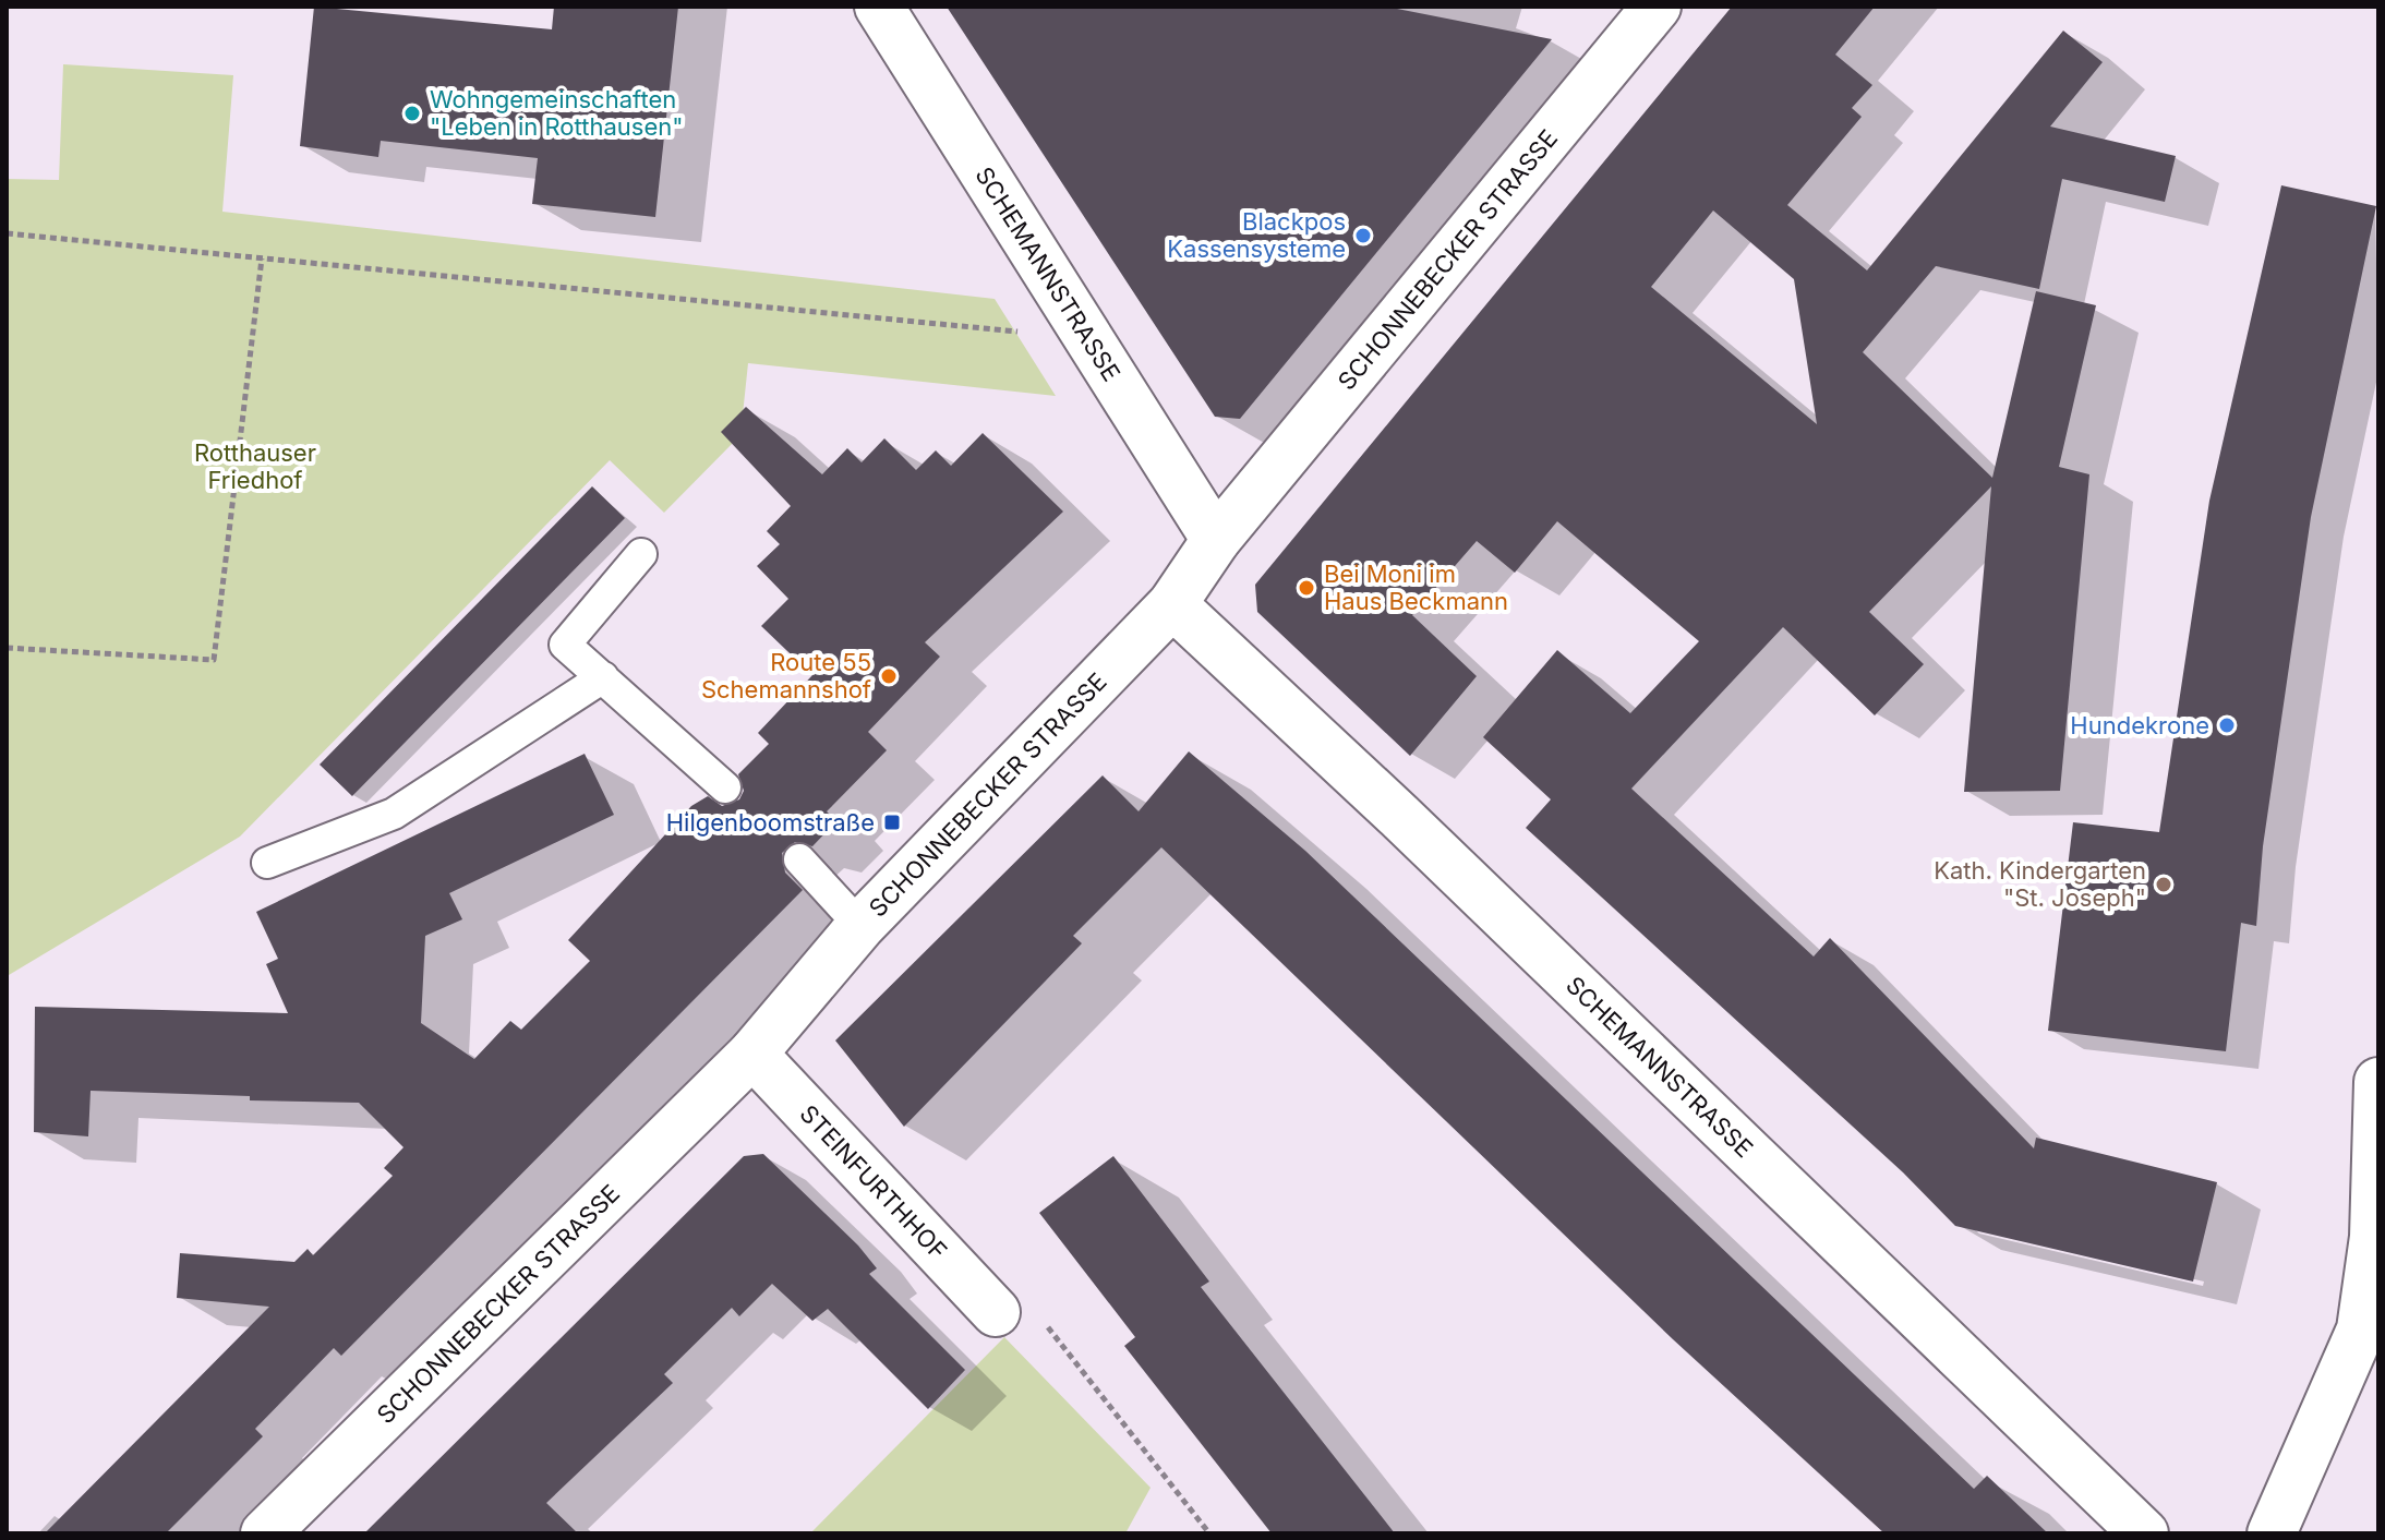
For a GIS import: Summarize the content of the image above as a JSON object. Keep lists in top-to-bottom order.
{
  "streets": {
    "street": ["SCHONNEBECKER STRASSE", "SCHEMANNSTRASSE", "STEINFURTHHOF"]
  },
  "crossings": [
    ["SCHONNEBECKER STRASSE", "SCHEMANNSTRASSE"],
    ["SCHONNEBECKER STRASSE", "STEINFURTHHOF"]
  ],
  "parks": ["Rotthauser Friedhof"],
  "places": {
    "other": [
      "Wohngemeinschaften \"Leben in Rotthausen\"",
      "Blackpos Kassensysteme",
      "Bei Moni im Haus Beckmann",
      "Route 55 Schemannshof",
      "Hundekrone",
      "Kath. Kindergarten \"St. Joseph\""
    ],
    "transit": ["Hilgenboomstraße"]
  }
}
